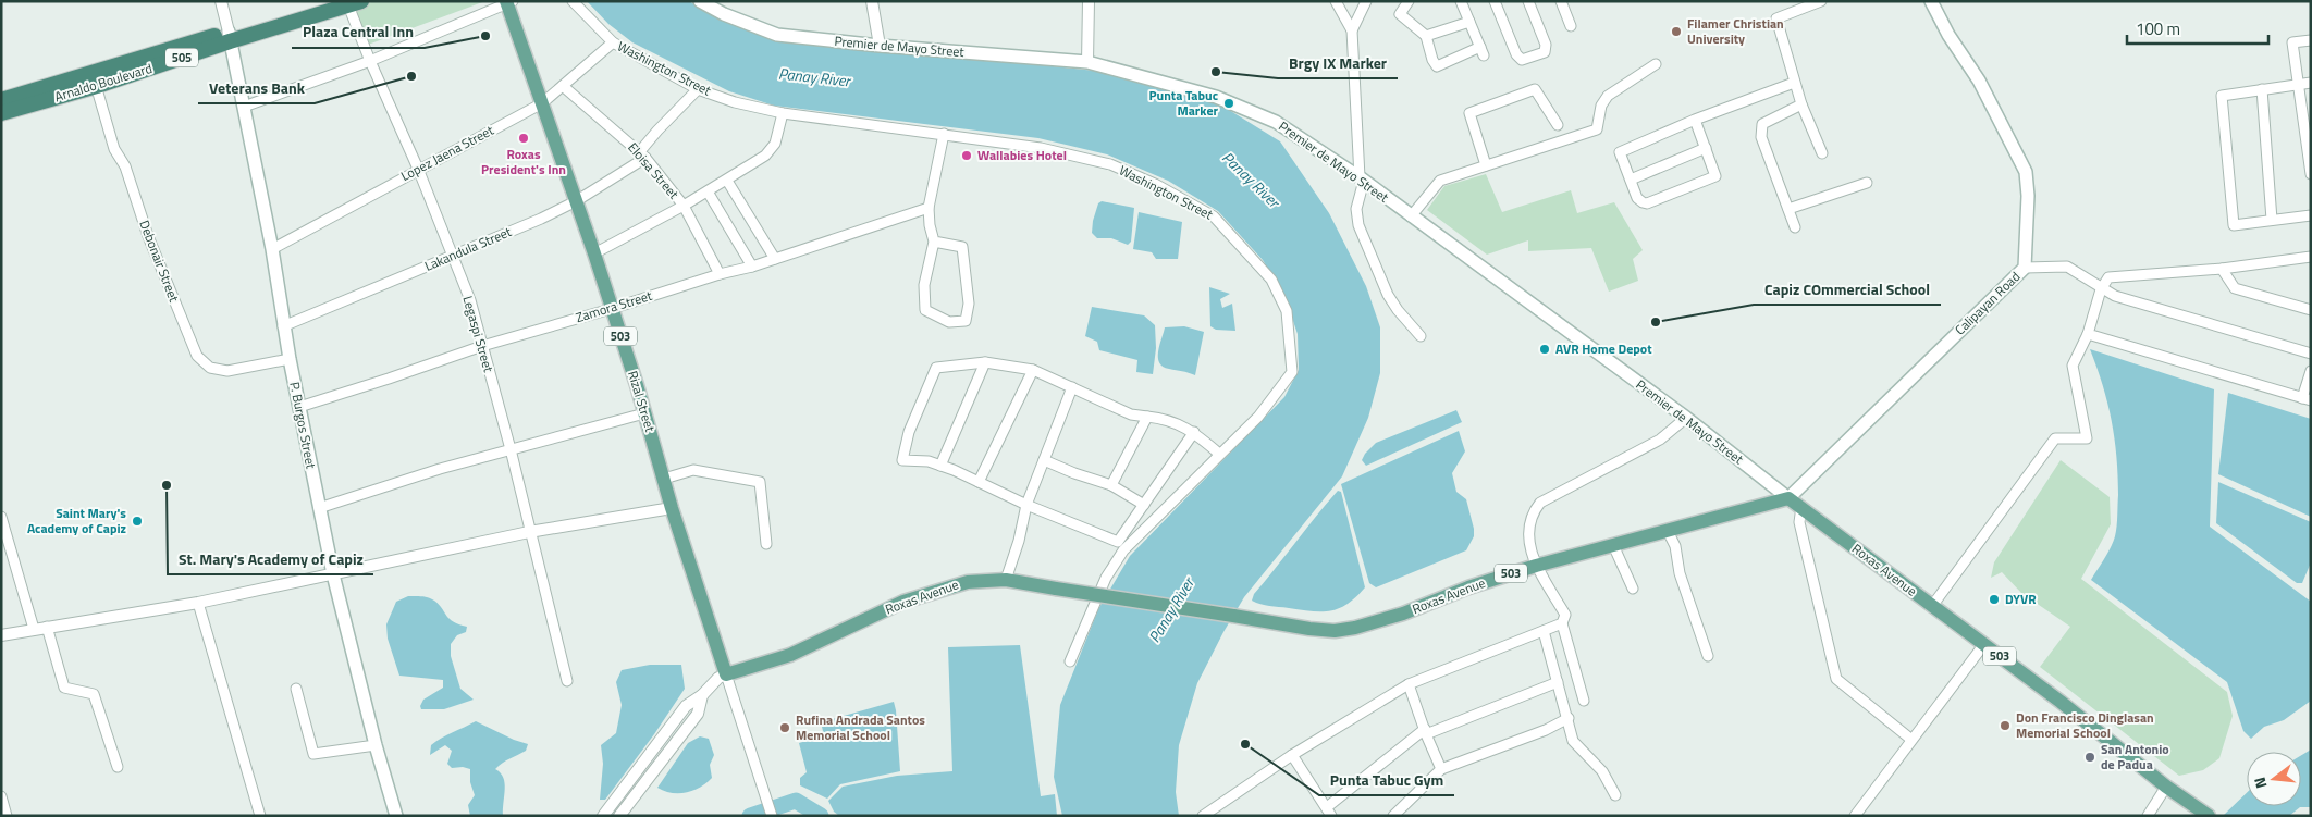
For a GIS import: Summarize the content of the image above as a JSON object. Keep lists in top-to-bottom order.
{
  "streets": {
    "highway": ["505", "Arnaldo Boulevard"],
    "main road": [
      "Premier de Mayo Street",
      "Calipayan Road",
      "503",
      "Rizal Street",
      "P. Burgos Street",
      "Roxas Avenue"
    ],
    "street": [
      "Washington Street",
      "Lopez Jaena Street",
      "Eloisa Street",
      "Lakandula Street",
      "Debonair Street",
      "Zamora Street",
      "Legaspi Street"
    ]
  },
  "crossings": [
    ["Premier de Mayo Street", "Calipayan Road"],
    ["Premier de Mayo Street", "Roxas Avenue"],
    ["Washington Street", "Lopez Jaena Street"],
    ["Washington Street", "Lakandula Street"],
    ["Arnaldo Boulevard", "Debonair Street"],
    ["Arnaldo Boulevard", "Legaspi Street"],
    ["Arnaldo Boulevard", "P. Burgos Street"],
    ["Lopez Jaena Street", "Eloisa Street"],
    ["Lopez Jaena Street", "Legaspi Street"],
    ["Lopez Jaena Street", "Rizal Street"],
    ["Lopez Jaena Street", "P. Burgos Street"],
    ["Eloisa Street", "Lakandula Street"],
    ["Eloisa Street", "Zamora Street"],
    ["Lakandula Street", "Legaspi Street"],
    ["Lakandula Street", "Rizal Street"],
    ["Lakandula Street", "P. Burgos Street"],
    ["Debonair Street", "P. Burgos Street"],
    ["Calipayan Road", "Roxas Avenue"],
    ["Zamora Street", "Legaspi Street"],
    ["Zamora Street", "Rizal Street"],
    ["Zamora Street", "P. Burgos Street"],
    ["Rizal Street", "Roxas Avenue"]
  ],
  "water": ["Panay River"],
  "places": [
    "Filamer Christian University",
    "Plaza Central Inn",
    "Brgy IX Marker",
    "Veterans Bank",
    "Punta Tabuc Marker",
    "Roxas President's Inn",
    "Wallabies Hotel",
    "Capiz COmmercial School",
    "AVR Home Depot",
    "St. Mary's Academy of Capiz",
    "Saint Mary's Academy of Capiz",
    "DYVR",
    "Don Francisco Dinglasan Memorial School",
    "Rufina Andrada Santos Memorial School",
    "Punta Tabuc Gym",
    "San Antonio de Padua"
  ],
  "scale_bar": "100 m",
  "north": "left"
}
